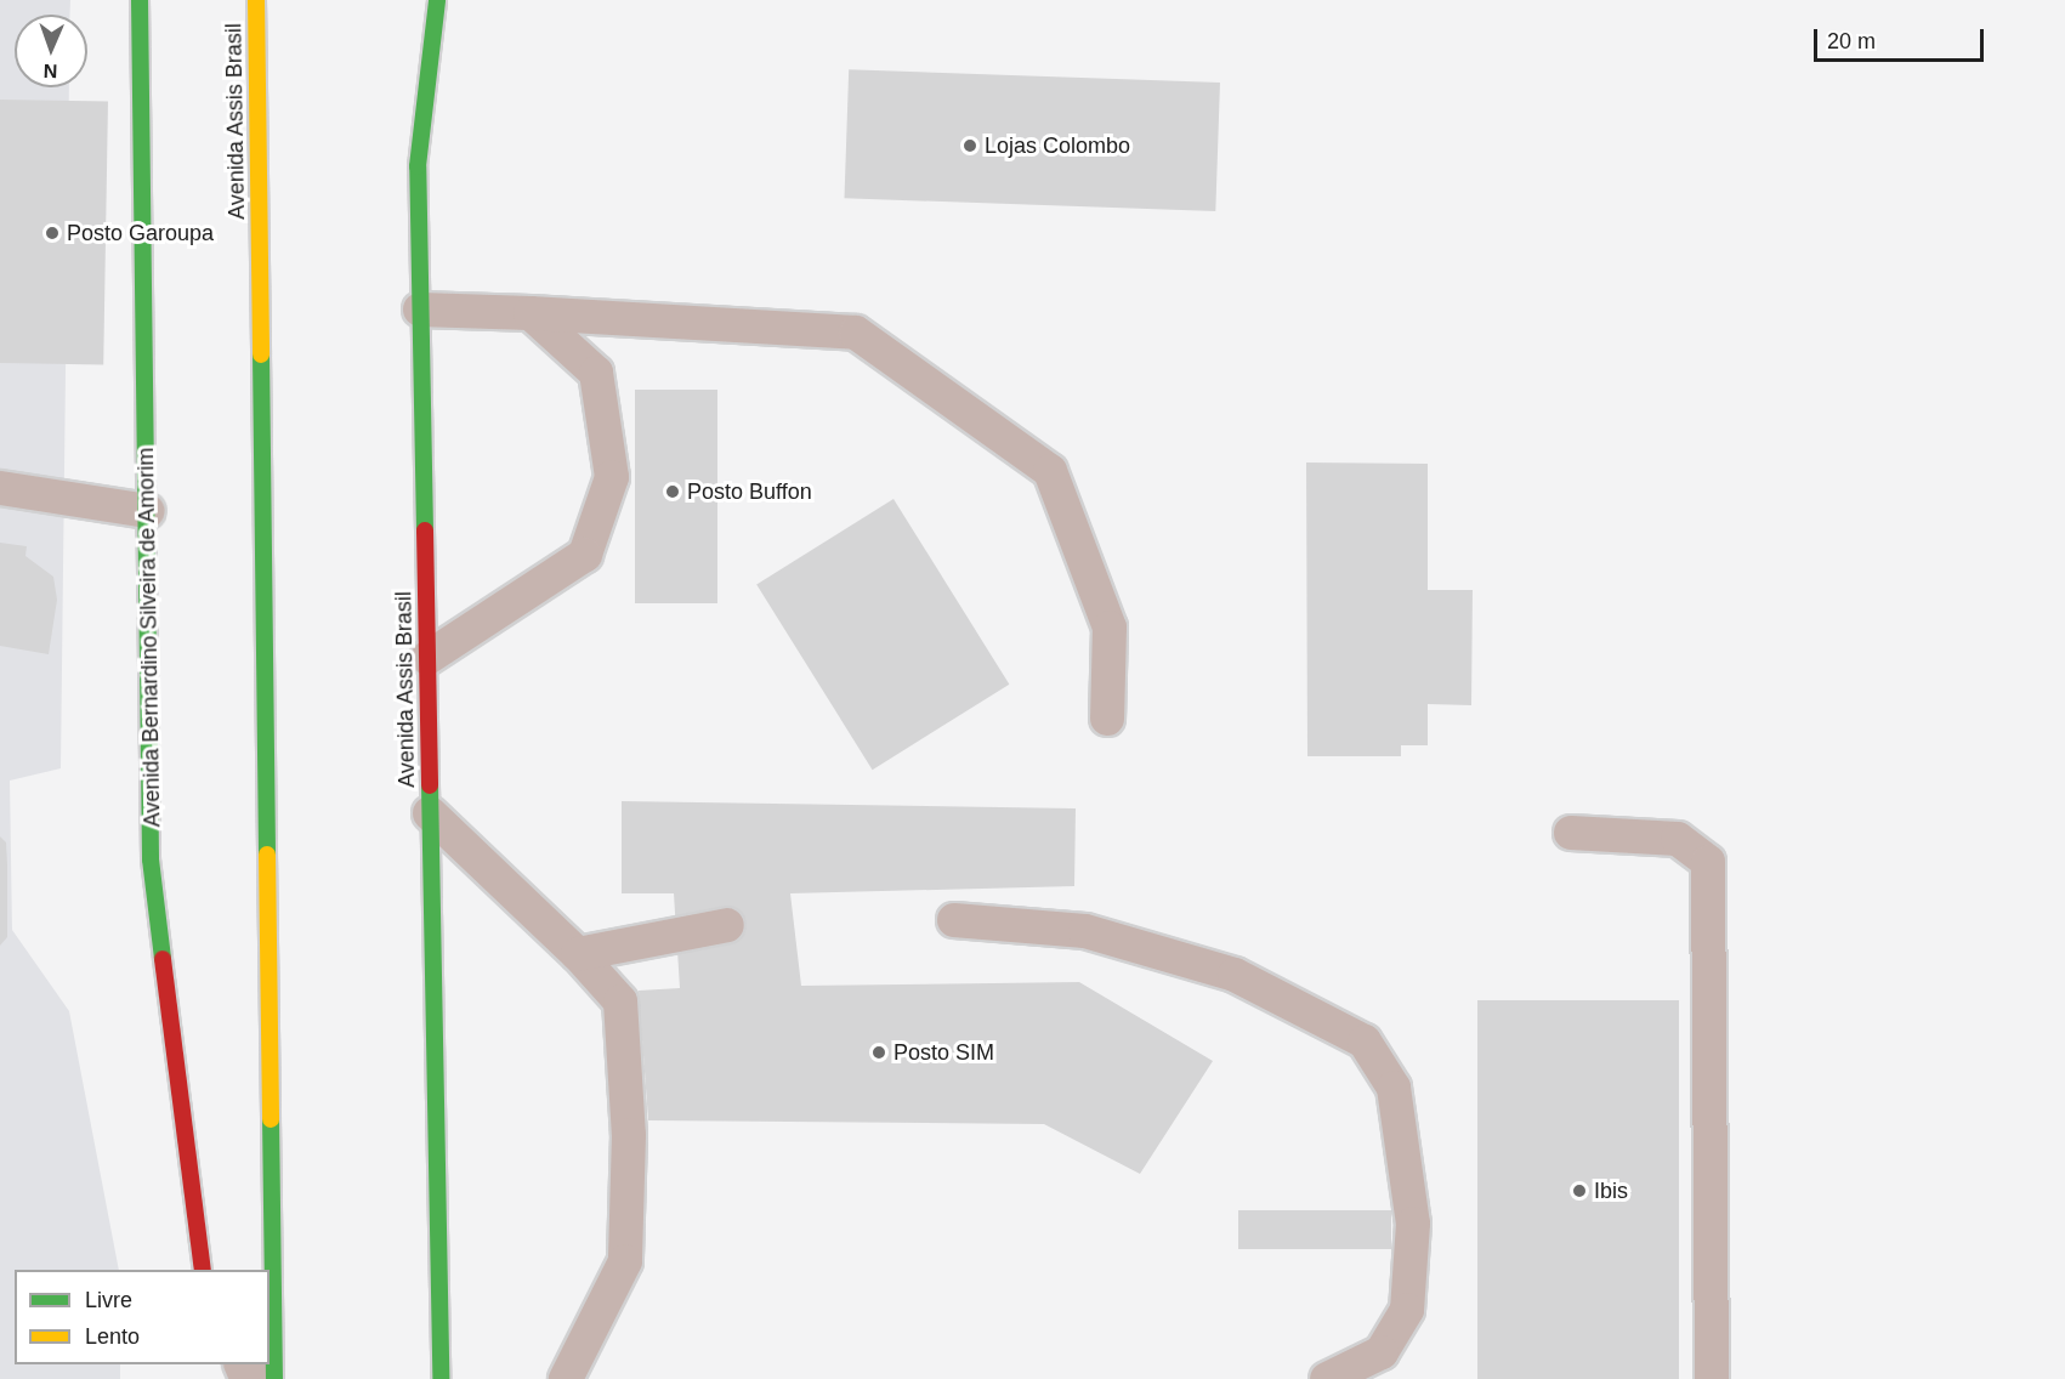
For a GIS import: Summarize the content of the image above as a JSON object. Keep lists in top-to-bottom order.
{
  "streets": {
    "main road": ["Avenida Assis Brasil", "Avenida Bernardino Silveira de Amorim"]
  },
  "places": [
    "Lojas Colombo",
    "Posto Garoupa",
    "Posto Buffon",
    "Posto SIM",
    "Ibis"
  ],
  "legend": ["Livre", "Lento"],
  "scale_bar": "20 m",
  "north": "bottom"
}
